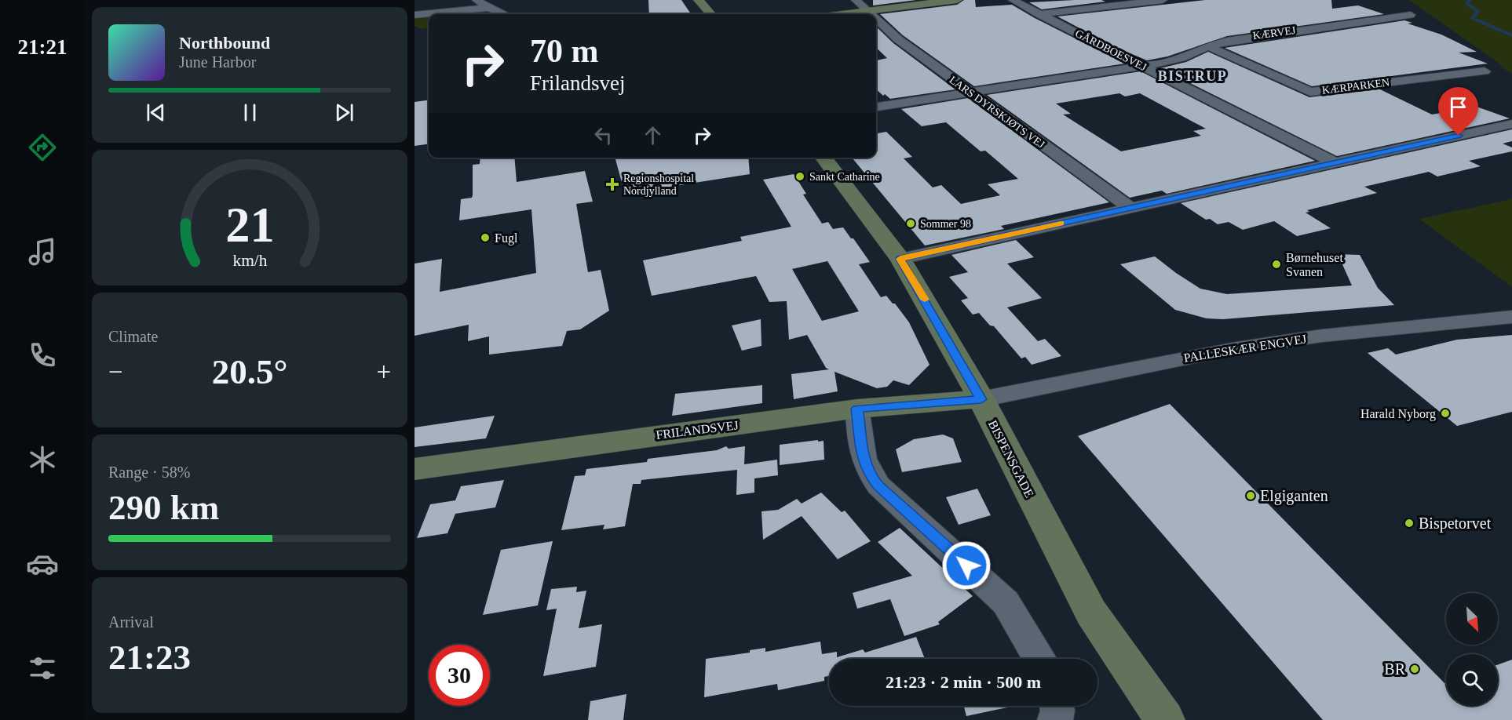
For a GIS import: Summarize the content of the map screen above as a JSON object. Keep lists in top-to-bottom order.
{
  "streets": {
    "street": [
      "KÆRVEJ",
      "GÅRDBOESVEJ",
      "KÆRPARKEN",
      "LARS DYRSKJØTS VEJ",
      "PALLESKÆR ENGVEJ",
      "FRILANDSVEJ",
      "BISPENSGADE"
    ]
  },
  "crossings": [
    ["KÆRVEJ", "GÅRDBOESVEJ"],
    ["KÆRVEJ", "KÆRPARKEN"],
    ["KÆRVEJ", "LARS DYRSKJØTS VEJ"],
    ["PALLESKÆR ENGVEJ", "FRILANDSVEJ"],
    ["PALLESKÆR ENGVEJ", "BISPENSGADE"],
    ["FRILANDSVEJ", "BISPENSGADE"]
  ],
  "districts": ["BISTRUP"],
  "places": {
    "other": [
      "Sankt Catharine",
      "Sommer 98",
      "Fugl",
      "Børnehuset Svanen",
      "Harald Nyborg",
      "Elgiganten",
      "Bispetorvet",
      "BR"
    ],
    "health": ["Regionshospital Nordjylland"]
  },
  "north": "bottom right",
  "page": {
    "tabs": "21:21",
    "turn": ["70 m", "Frilandsvej"],
    "song": ["Northbound", "June Harbor"],
    "tile": [
      "Climate",
      ["Range · 58%", "290 km"],
      ["Arrival", "21:23"]
    ],
    "heat": ["−", "20.5°", "+"],
    "limit": "30",
    "trip": "21:23 · 2 min · 500 m",
    "gauge": ["21", "km/h"]
  }
}
